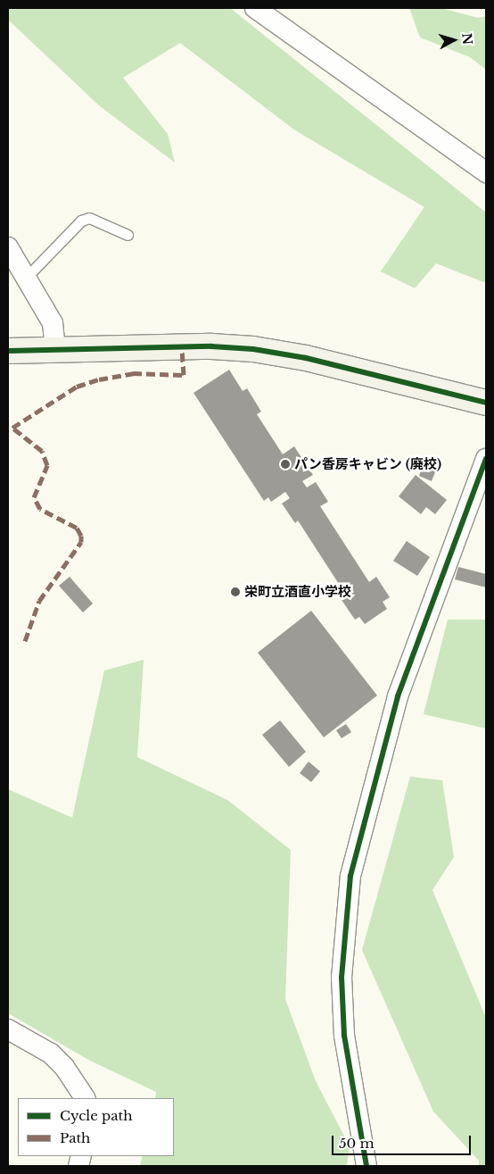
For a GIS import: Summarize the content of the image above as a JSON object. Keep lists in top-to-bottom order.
{
  "places": ["パン香房キャビン (廃校)", "栄町立酒直小学校"],
  "legend": ["Cycle path", "Path"],
  "scale_bar": "50 m",
  "north": "right"
}
